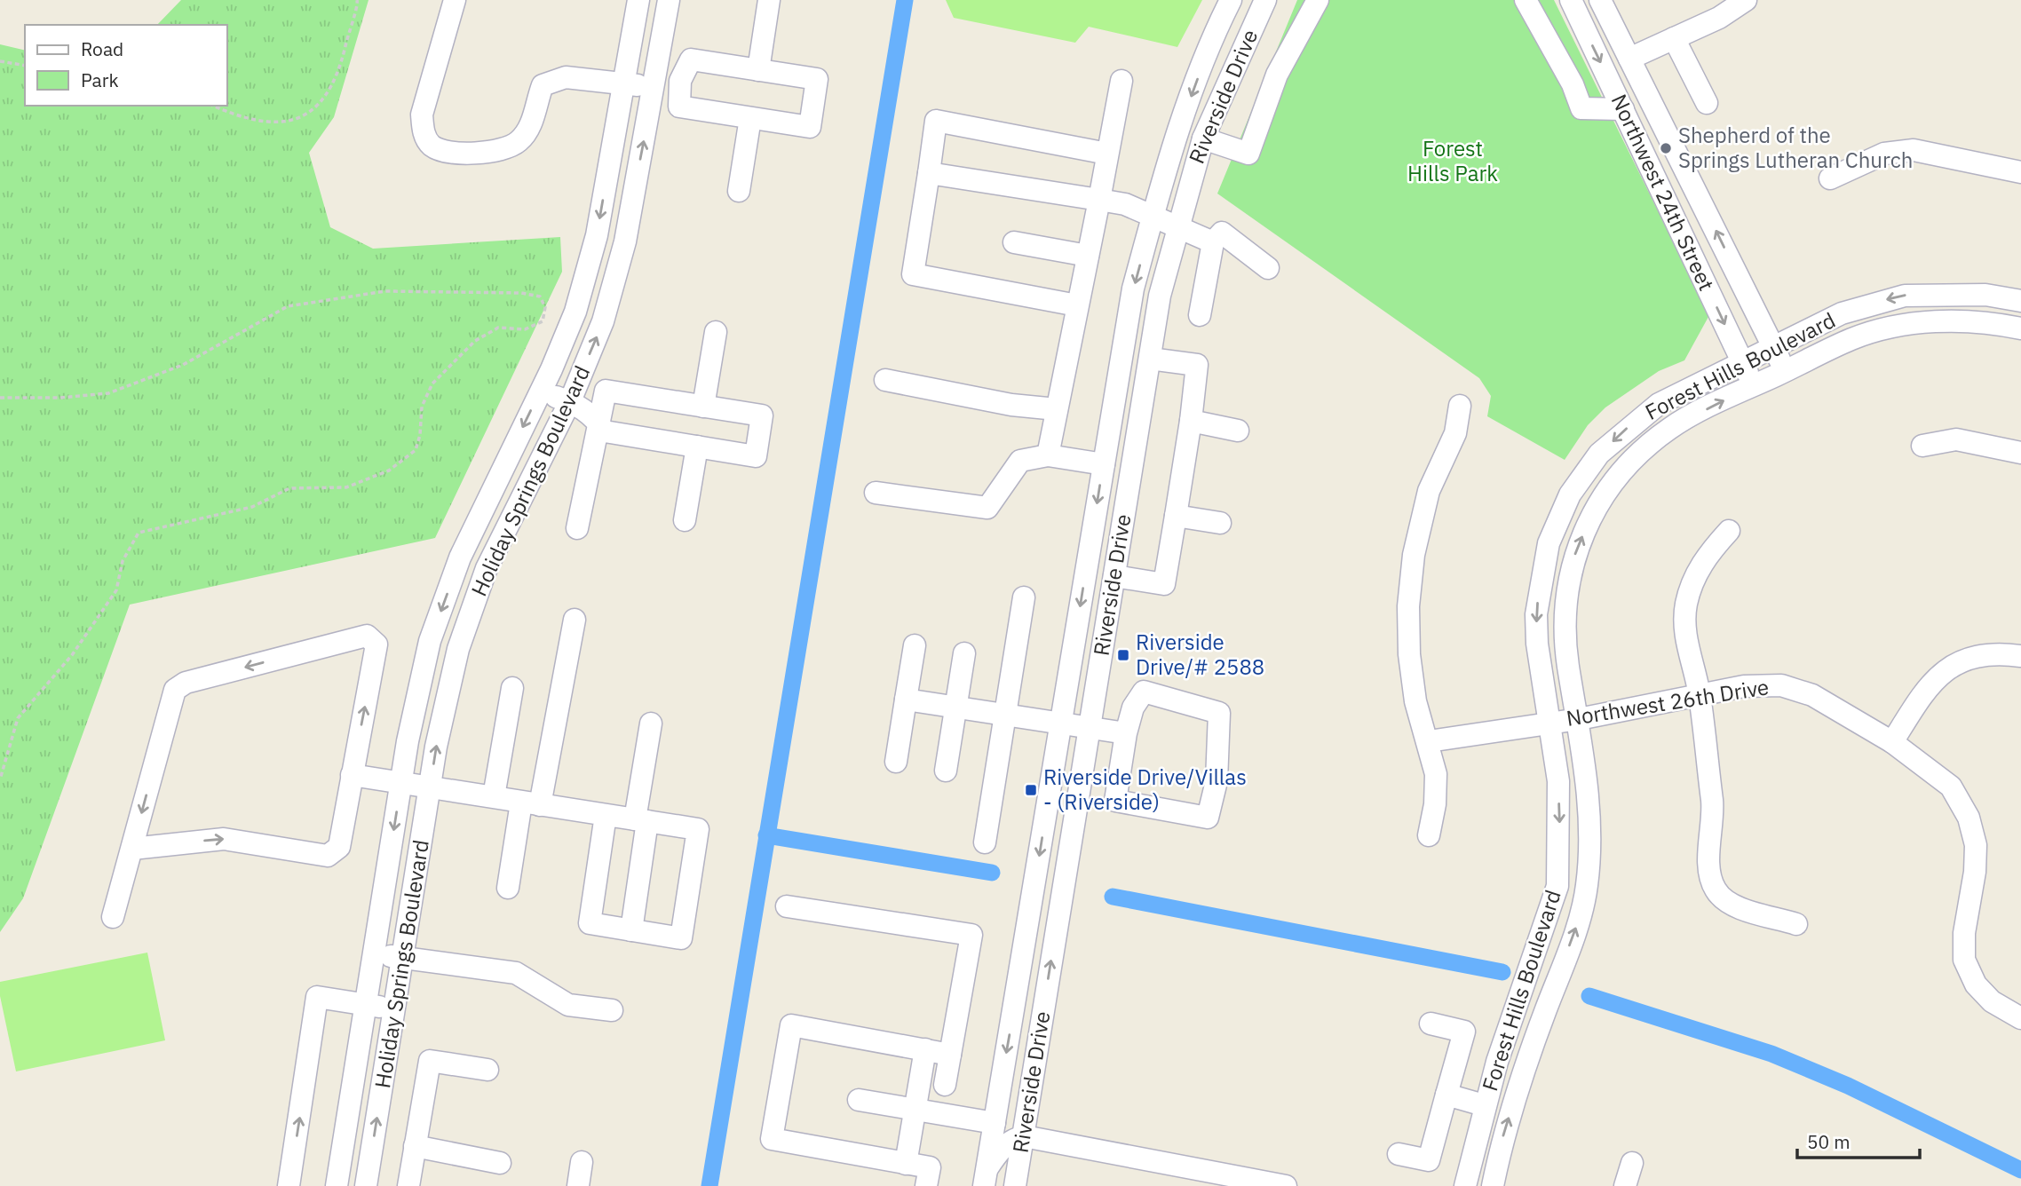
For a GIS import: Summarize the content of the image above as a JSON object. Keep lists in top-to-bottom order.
{
  "streets": {
    "street": [
      "Riverside Drive",
      "Northwest 24th Street",
      "Forest Hills Boulevard",
      "Holiday Springs Boulevard",
      "Northwest 26th Drive"
    ]
  },
  "crossings": [
    ["Northwest 24th Street", "Forest Hills Boulevard"],
    ["Forest Hills Boulevard", "Northwest 26th Drive"]
  ],
  "parks": ["Forest Hills Park"],
  "places": {
    "other": ["Shepherd of the Springs Lutheran Church"],
    "transit": ["Riverside Drive/# 2588", "Riverside Drive/Villas - (Riverside)"]
  },
  "legend": ["Road", "Park"],
  "scale_bar": "50 m"
}
